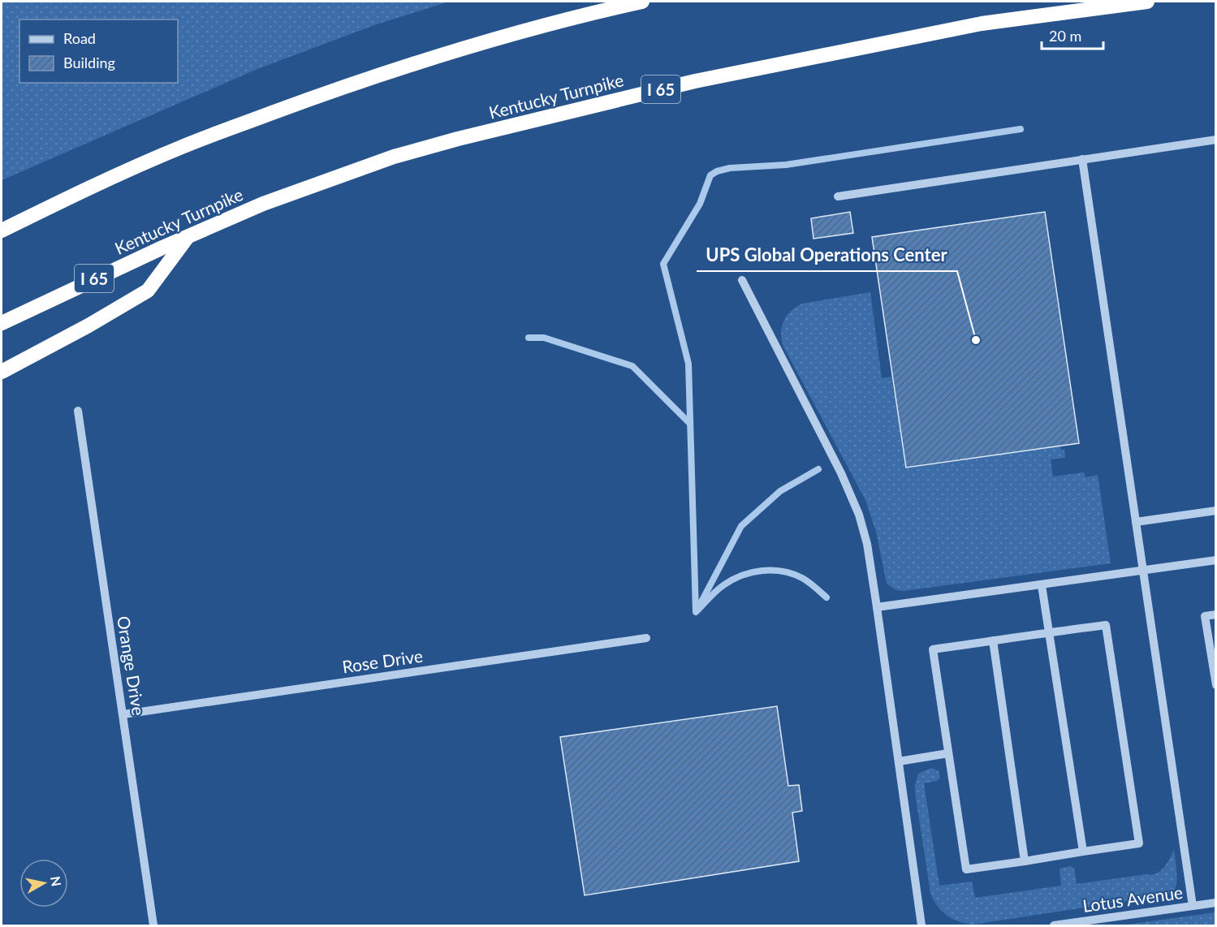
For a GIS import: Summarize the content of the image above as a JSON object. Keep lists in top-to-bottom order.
{
  "streets": {
    "highway": ["I 65", "Kentucky Turnpike"],
    "street": ["Rose Drive", "Orange Drive", "Lotus Avenue"]
  },
  "crossings": [
    ["Rose Drive", "Orange Drive"]
  ],
  "places": ["UPS Global Operations Center"],
  "legend": ["Road", "Building"],
  "scale_bar": "20 m",
  "north": "right"
}
